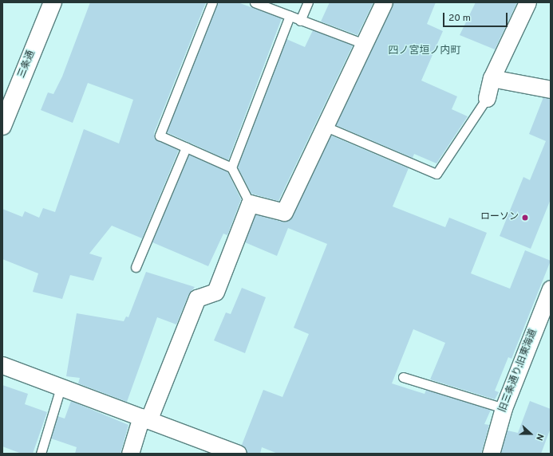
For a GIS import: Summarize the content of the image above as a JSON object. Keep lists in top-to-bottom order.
{
  "streets": {
    "main road": ["三条通"],
    "street": ["旧三条通り;旧東海道"]
  },
  "districts": ["四ノ宮垣ノ内町"],
  "places": ["ローソン"],
  "scale_bar": "20 m",
  "north": "right"
}
